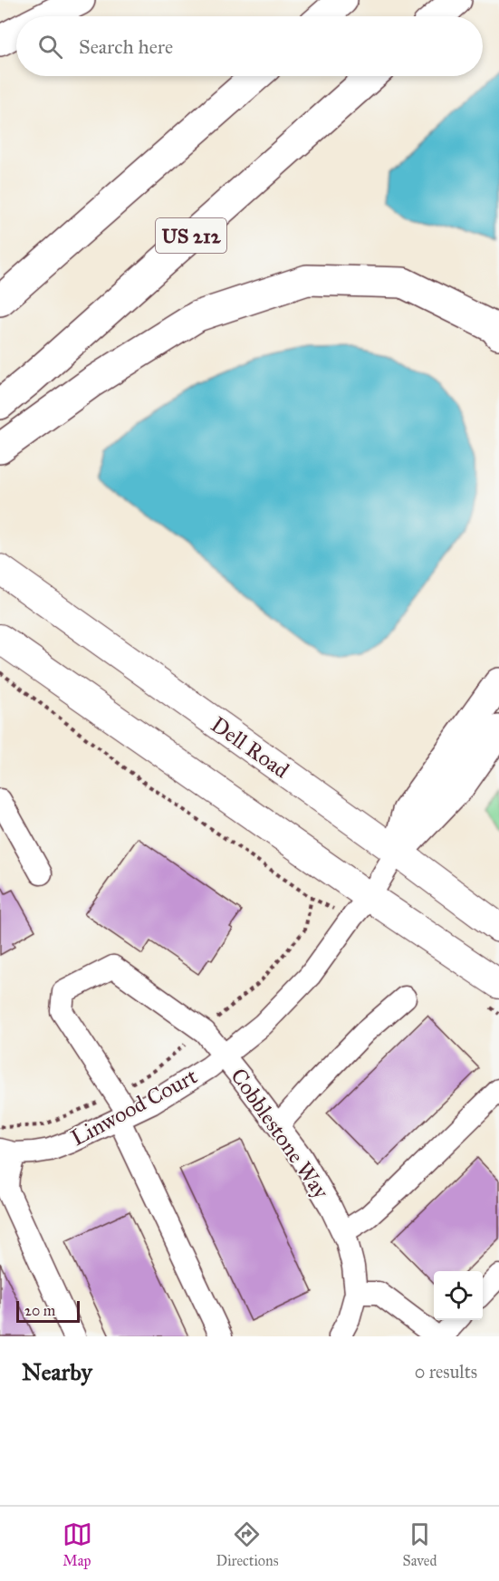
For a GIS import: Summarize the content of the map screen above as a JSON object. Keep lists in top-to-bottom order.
{
  "streets": {
    "highway": ["US 212"],
    "main road": ["Dell Road"],
    "street": ["Linwood Court", "Cobblestone Way"]
  },
  "crossings": [
    ["Dell Road", "Linwood Court"],
    ["Linwood Court", "Cobblestone Way"]
  ],
  "scale_bar": "20 m",
  "page": {
    "search": "Search here",
    "scale": "20 m",
    "heading": ["Nearby", "0 results"],
    "nav": ["Map", "Directions", "Saved"]
  }
}
